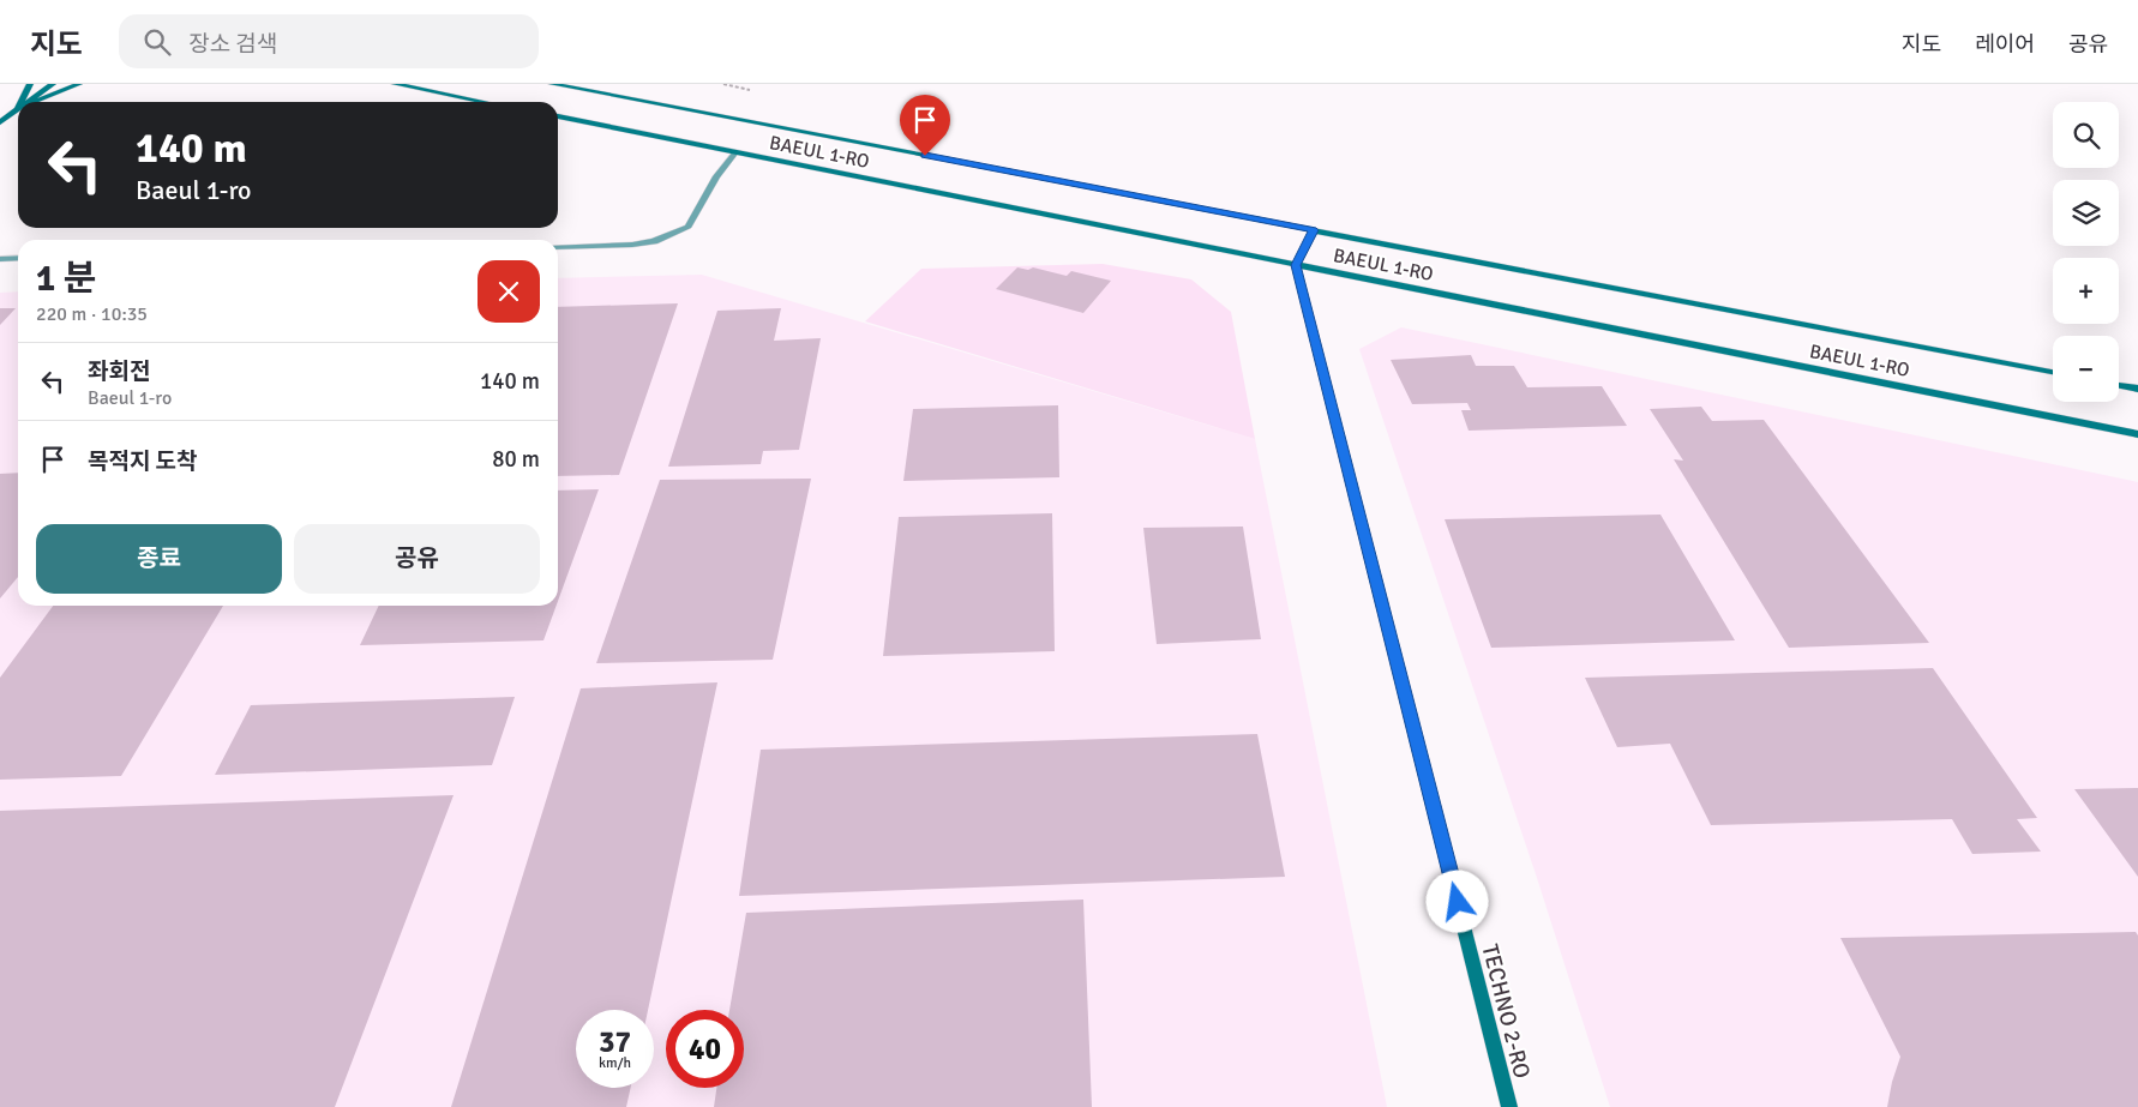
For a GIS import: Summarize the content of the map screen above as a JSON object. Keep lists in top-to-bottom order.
{
  "streets": {
    "main road": ["BAEUL 1-RO", "TECHNO 2-RO"]
  },
  "crossings": [
    ["BAEUL 1-RO", "TECHNO 2-RO"]
  ],
  "page": {
    "header": "지도",
    "search": "장소 검색",
    "nav": ["지도", "레이어", "공유"],
    "map_buttons": ["+", "−"],
    "turn": ["140 m", "Baeul 1-ro"],
    "heading": ["1 분", "220 m · 10:35"],
    "list": [
      {
        "name": "좌회전",
        "note": "Baeul 1-ro",
        "value": "140 m"
      },
      {
        "name": "목적지 도착",
        "value": "80 m"
      }
    ],
    "buttons": ["종료", "공유"],
    "speed": "37 km/h",
    "limit": "40"
  }
}
